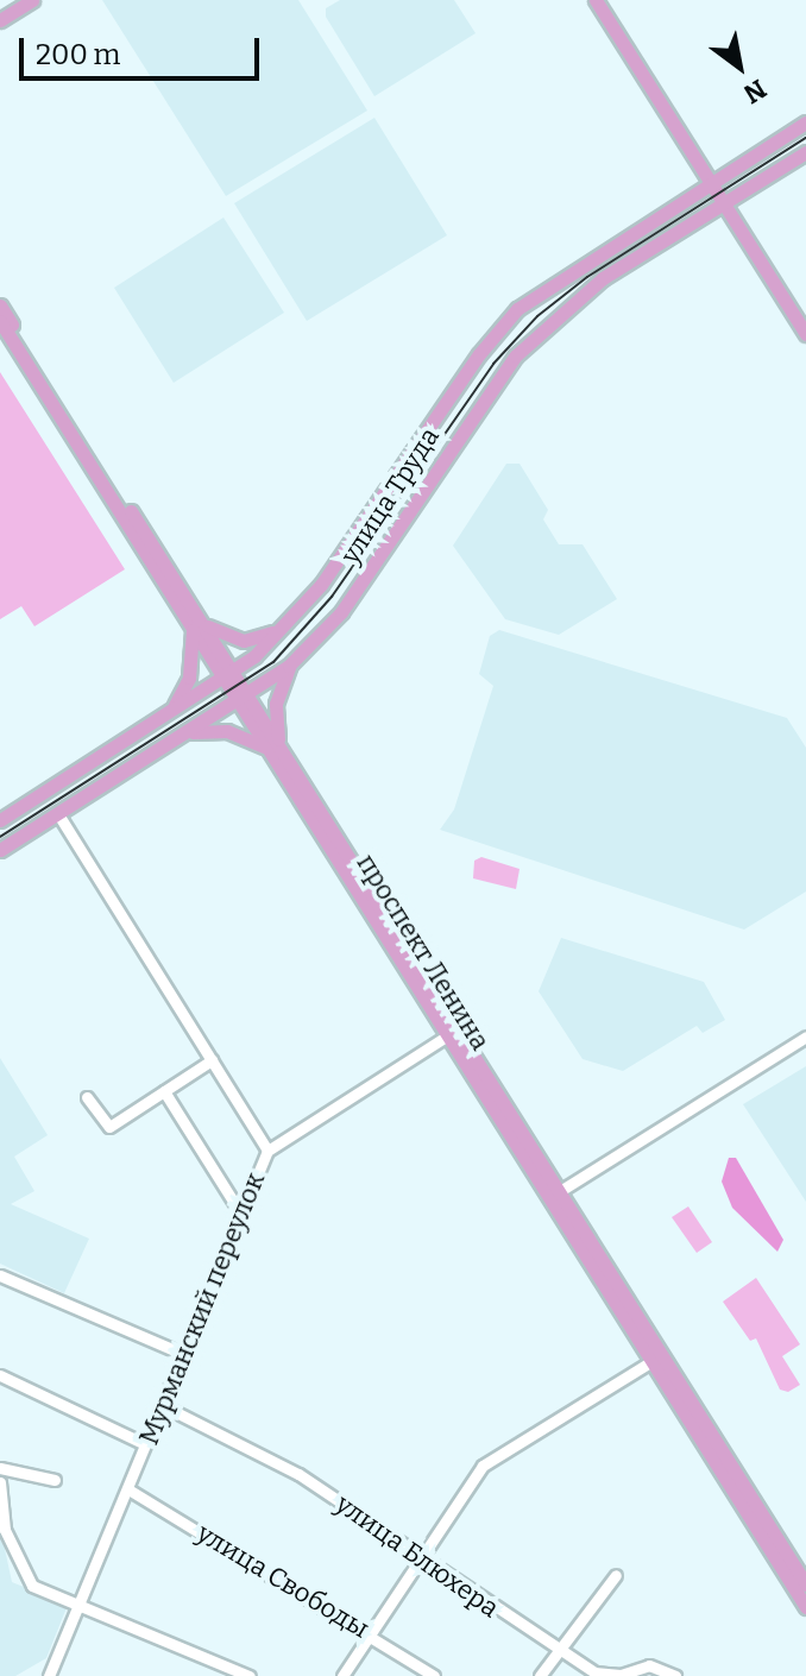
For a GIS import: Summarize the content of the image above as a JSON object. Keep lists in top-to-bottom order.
{
  "streets": {
    "main road": ["улица Труда", "проспект Ленина"],
    "street": ["Мурманский переулок", "улица Блюхера", "улица Свободы"]
  },
  "crossings": [
    ["улица Труда", "проспект Ленина"],
    ["проспект Ленина", "Мурманский переулок"],
    ["Мурманский переулок", "улица Блюхера"],
    ["Мурманский переулок", "улица Свободы"]
  ],
  "scale_bar": "200 m",
  "north": "bottom right"
}
